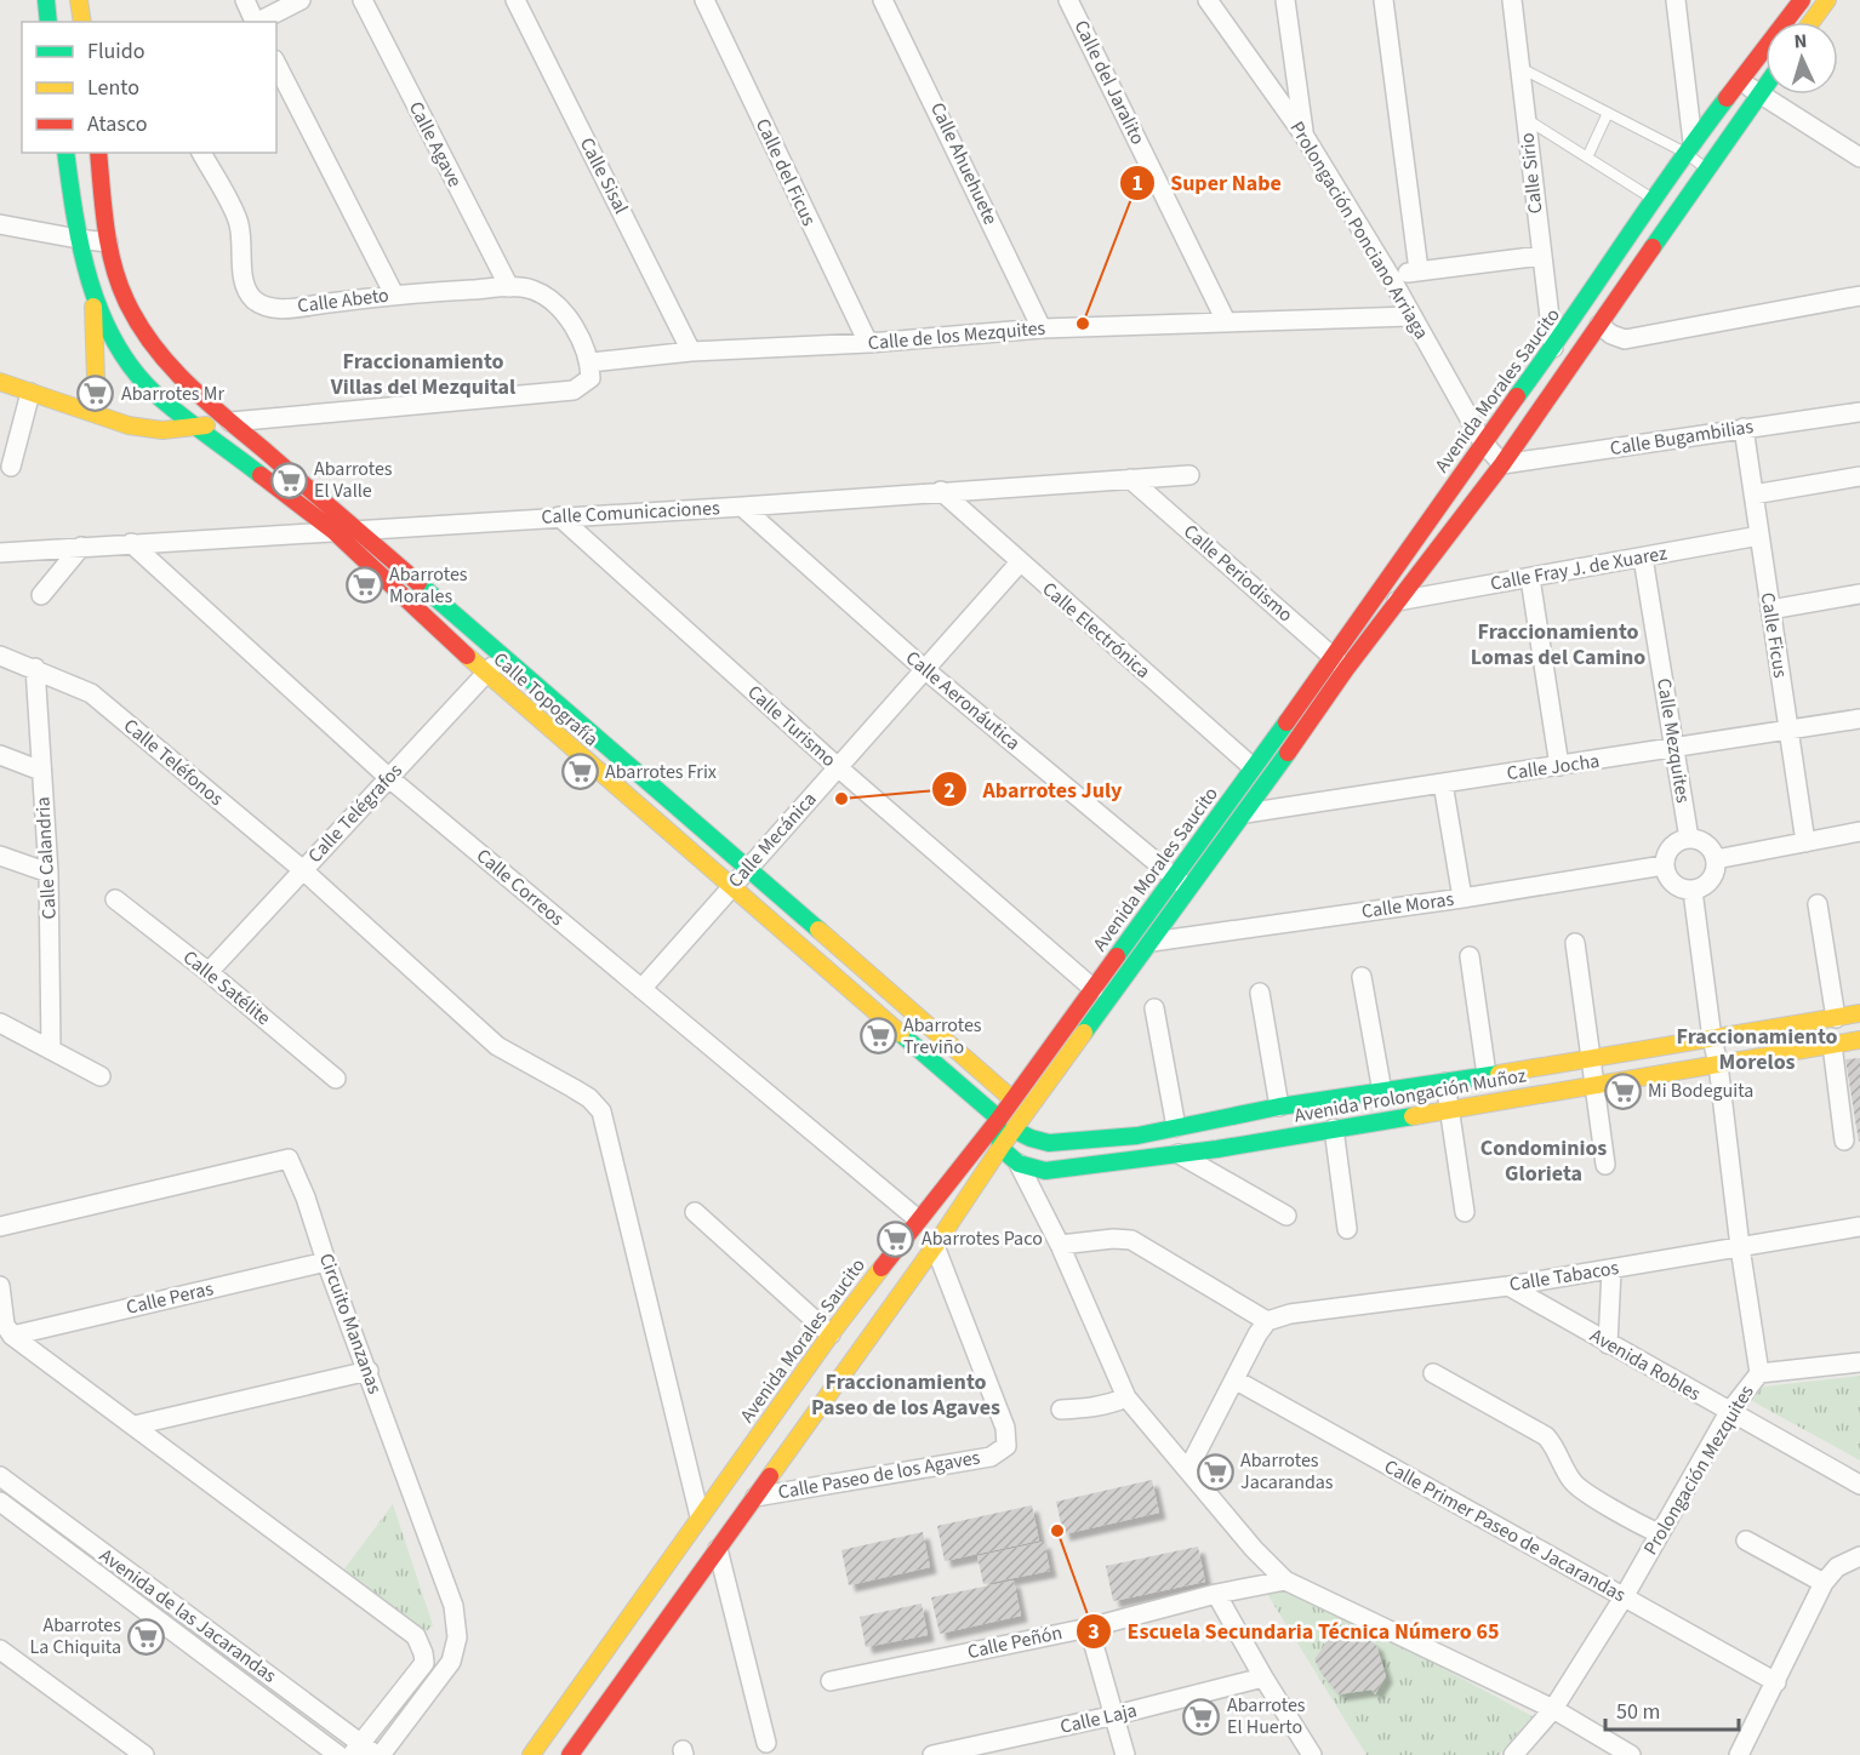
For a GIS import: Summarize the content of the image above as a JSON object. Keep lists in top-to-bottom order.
{
  "streets": {
    "street": [
      "Calle del Jaralito",
      "Calle Agave",
      "Calle Ahuehuete",
      "Calle del Ficus",
      "Calle Sirio",
      "Calle Sisal",
      "Prolongación Ponciano Arriaga",
      "Calle Abeto",
      "Calle de los Mezquites",
      "Avenida Morales Saucito",
      "Calle Bugambilias",
      "Calle Comunicaciones",
      "Calle Fray J. de Xuarez",
      "Calle Periodismo",
      "Calle Electrónica",
      "Calle Ficus",
      "Calle Topografía",
      "Calle Aeronáutica",
      "Calle Turismo",
      "Calle Mezquites",
      "Calle Teléfonos",
      "Calle Jocha",
      "Calle Telégrafos",
      "Calle Mecánica",
      "Calle Calandria",
      "Calle Correos",
      "Calle Moras",
      "Calle Satélite",
      "Avenida Prolongación Muñoz",
      "Calle Tabacos",
      "Calle Peras",
      "Circuito Manzanas",
      "Avenida Robles",
      "Prolongación Mezquites",
      "Calle Paseo de los Agaves",
      "Calle Primer Paseo de Jacarandas",
      "Avenida de las Jacarandas",
      "Calle Peñón",
      "Calle Laja"
    ]
  },
  "crossings": [
    ["Calle del Jaralito", "Calle de los Mezquites"],
    ["Calle Agave", "Calle Abeto"],
    ["Calle Ahuehuete", "Calle de los Mezquites"],
    ["Calle del Ficus", "Calle de los Mezquites"],
    ["Calle Sirio", "Avenida Morales Saucito"],
    ["Calle Sisal", "Calle de los Mezquites"],
    ["Prolongación Ponciano Arriaga", "Calle de los Mezquites"],
    ["Prolongación Ponciano Arriaga", "Avenida Morales Saucito"],
    ["Prolongación Ponciano Arriaga", "Calle Bugambilias"],
    ["Avenida Morales Saucito", "Calle Bugambilias"],
    ["Avenida Morales Saucito", "Calle Fray J. de Xuarez"],
    ["Avenida Morales Saucito", "Calle Periodismo"],
    ["Avenida Morales Saucito", "Calle Electrónica"],
    ["Avenida Morales Saucito", "Calle Topografía"],
    ["Avenida Morales Saucito", "Calle Aeronáutica"],
    ["Avenida Morales Saucito", "Calle Turismo"],
    ["Avenida Morales Saucito", "Calle Teléfonos"],
    ["Avenida Morales Saucito", "Calle Jocha"],
    ["Avenida Morales Saucito", "Calle Correos"],
    ["Avenida Morales Saucito", "Calle Moras"],
    ["Avenida Morales Saucito", "Avenida Prolongación Muñoz"],
    ["Avenida Morales Saucito", "Calle Paseo de los Agaves"],
    ["Calle Bugambilias", "Calle Ficus"],
    ["Calle Comunicaciones", "Calle Periodismo"],
    ["Calle Comunicaciones", "Calle Electrónica"],
    ["Calle Comunicaciones", "Calle Topografía"],
    ["Calle Comunicaciones", "Calle Aeronáutica"],
    ["Calle Comunicaciones", "Calle Turismo"],
    ["Calle Comunicaciones", "Calle Correos"],
    ["Calle Fray J. de Xuarez", "Calle Ficus"],
    ["Calle Fray J. de Xuarez", "Calle Mezquites"],
    ["Calle Electrónica", "Calle Mecánica"],
    ["Calle Ficus", "Calle Jocha"],
    ["Calle Topografía", "Calle Telégrafos"],
    ["Calle Topografía", "Calle Mecánica"],
    ["Calle Aeronáutica", "Calle Mecánica"],
    ["Calle Turismo", "Calle Mecánica"],
    ["Calle Mezquites", "Calle Jocha"],
    ["Calle Mezquites", "Calle Moras"],
    ["Calle Teléfonos", "Calle Telégrafos"],
    ["Calle Teléfonos", "Calle Calandria"],
    ["Calle Telégrafos", "Calle Correos"],
    ["Calle Telégrafos", "Calle Satélite"],
    ["Calle Mecánica", "Calle Correos"],
    ["Avenida Prolongación Muñoz", "Prolongación Mezquites"],
    ["Calle Tabacos", "Avenida Robles"],
    ["Calle Tabacos", "Prolongación Mezquites"],
    ["Calle Peras", "Circuito Manzanas"],
    ["Circuito Manzanas", "Avenida de las Jacarandas"],
    ["Avenida Robles", "Prolongación Mezquites"],
    ["Prolongación Mezquites", "Calle Primer Paseo de Jacarandas"]
  ],
  "districts": [
    "Fraccionamiento Villas del Mezquital",
    "Fraccionamiento Lomas del Camino",
    "Fraccionamiento Morelos",
    "Condominios Glorieta",
    "Fraccionamiento Paseo de los Agaves"
  ],
  "places": {
    "other": ["Super Nabe", "Abarrotes July", "Escuela Secundaria Técnica Número 65"],
    "supermarket": [
      "Abarrotes Mr",
      "Abarrotes El Valle",
      "Abarrotes Morales",
      "Abarrotes Frix",
      "Abarrotes Treviño",
      "Mi Bodeguita",
      "Abarrotes Paco",
      "Abarrotes Jacarandas",
      "Abarrotes La Chiquita",
      "Abarrotes El Huerto"
    ]
  },
  "legend": ["Fluido", "Lento", "Atasco"],
  "scale_bar": "50 m",
  "north": "top"
}
